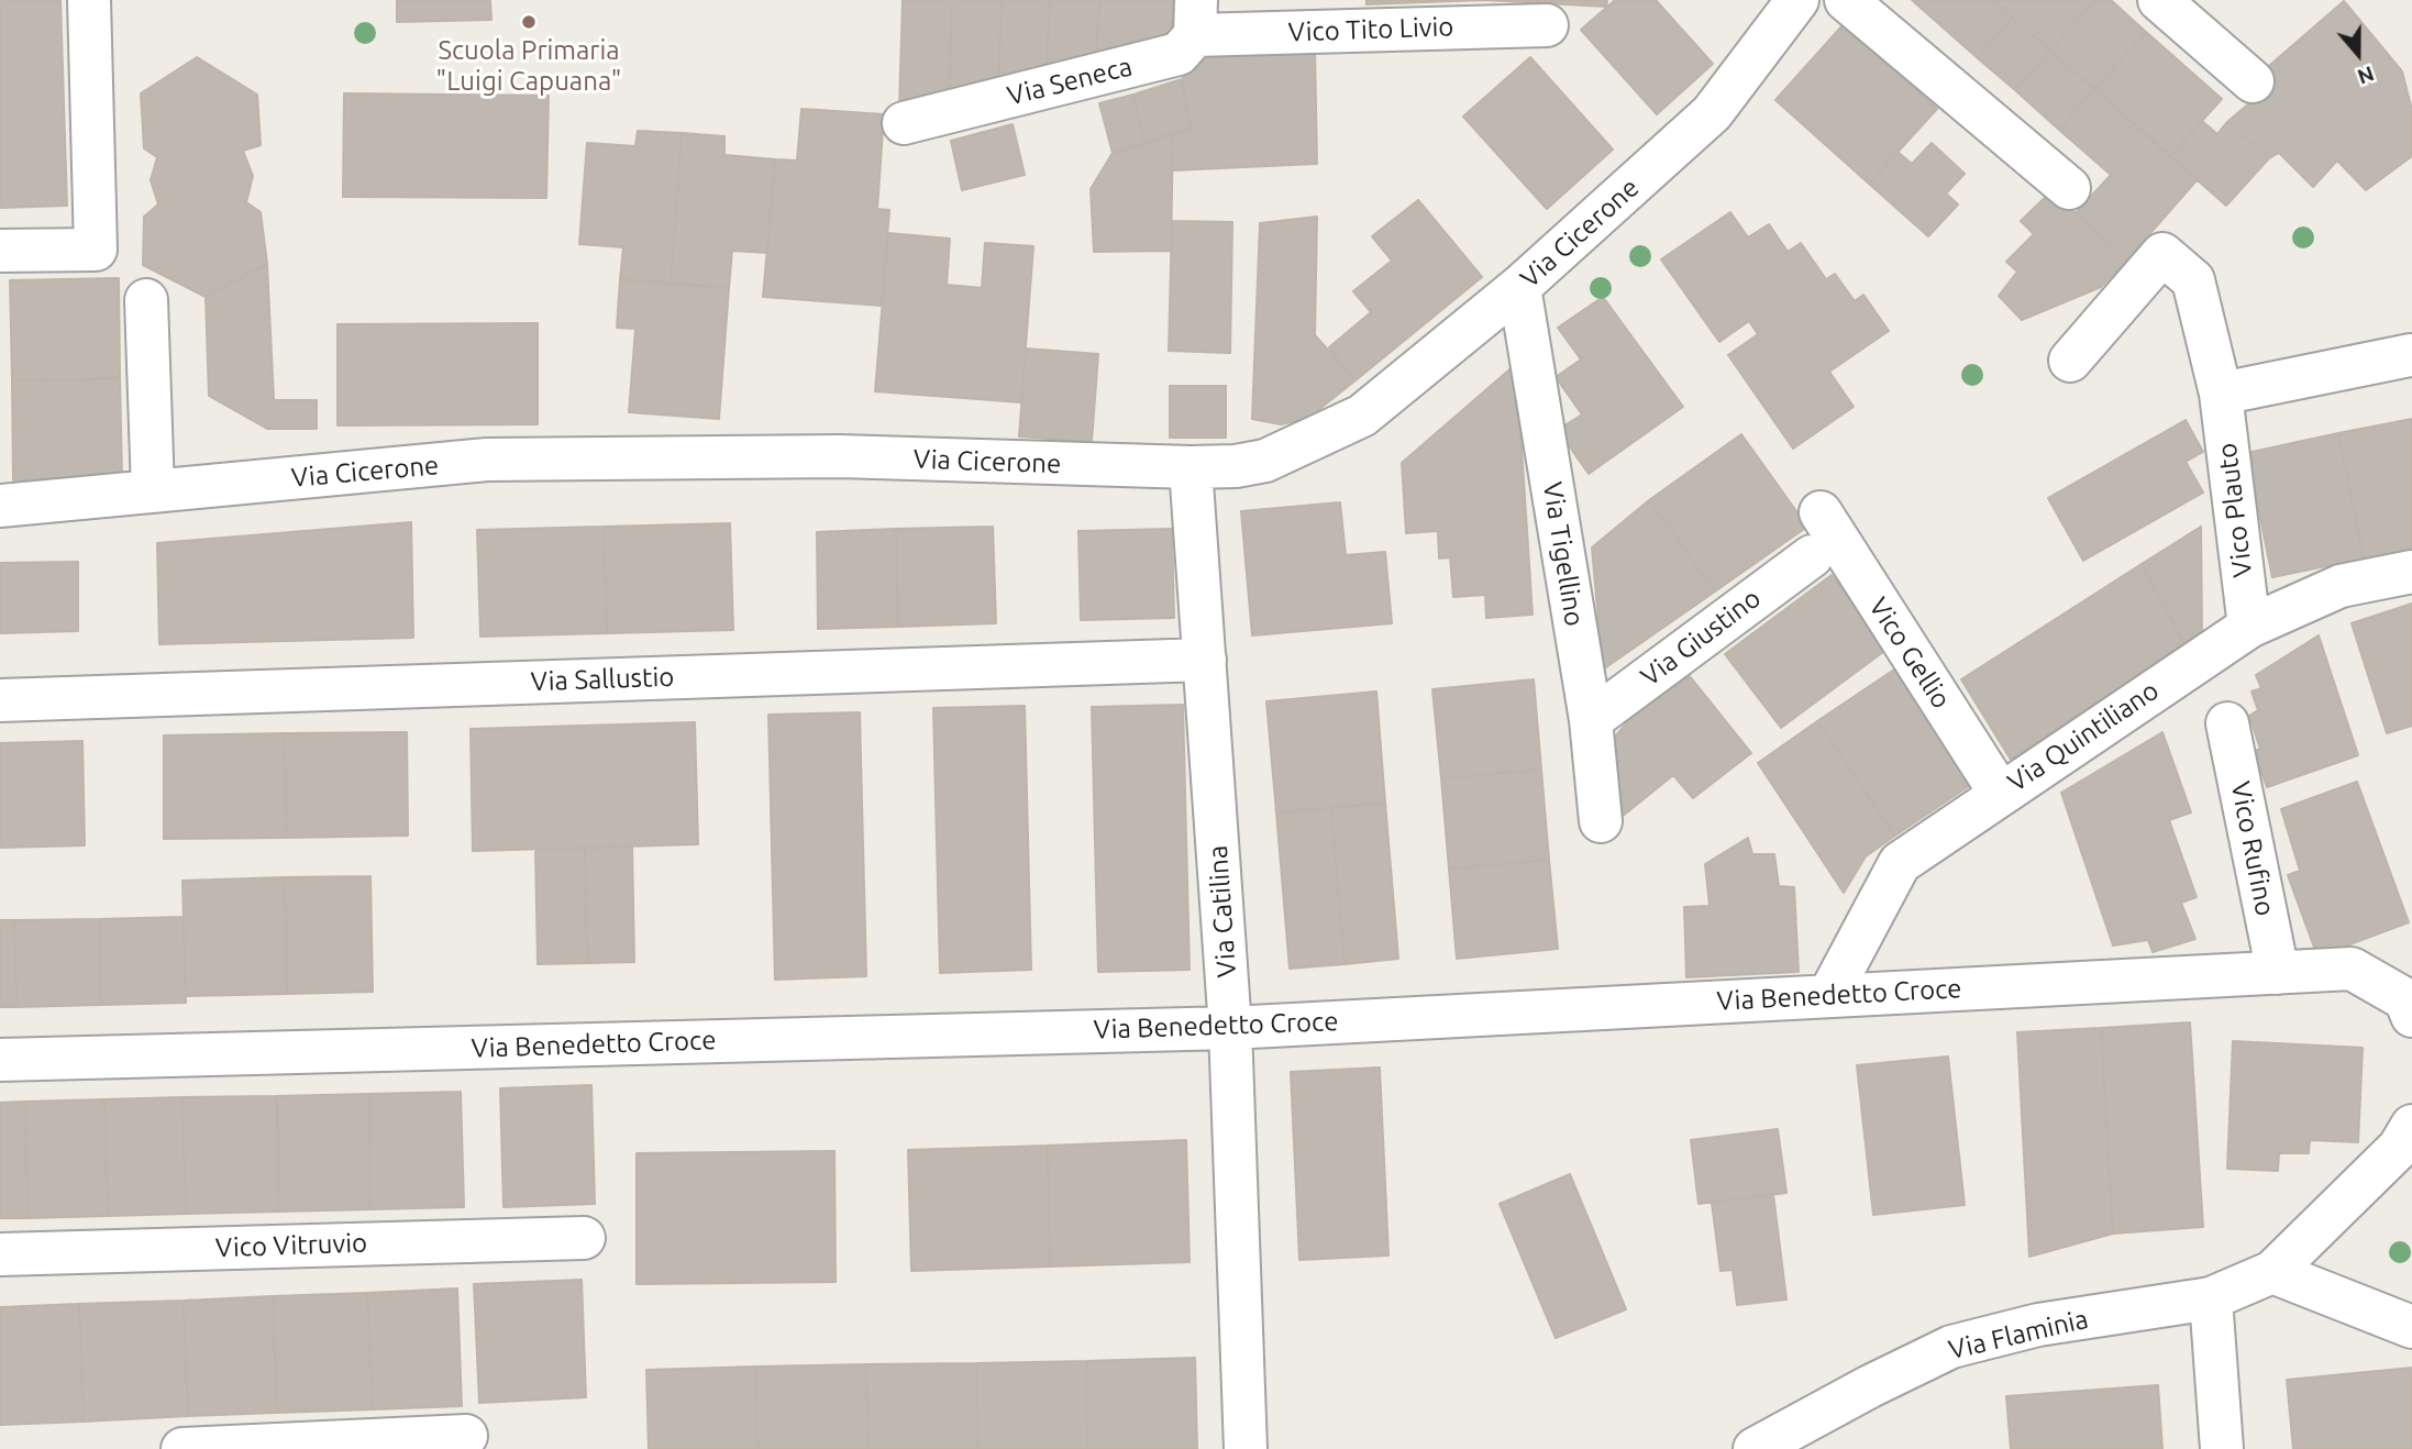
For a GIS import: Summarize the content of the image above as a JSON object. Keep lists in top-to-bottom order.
{
  "streets": {
    "street": [
      "Vico Tito Livio",
      "Via Seneca",
      "Via Cicerone",
      "Vico Plauto",
      "Via Tigellino",
      "Via Giustino",
      "Vico Gellio",
      "Via Sallustio",
      "Via Quintiliano",
      "Vico Rufino",
      "Via Catilina",
      "Via Benedetto Croce",
      "Vico Vitruvio",
      "Via Flaminia"
    ]
  },
  "crossings": [
    ["Vico Tito Livio", "Via Seneca"],
    ["Via Cicerone", "Via Tigellino"],
    ["Via Cicerone", "Via Catilina"],
    ["Vico Plauto", "Via Quintiliano"],
    ["Via Tigellino", "Via Giustino"],
    ["Vico Gellio", "Via Quintiliano"],
    ["Via Sallustio", "Via Catilina"],
    ["Via Quintiliano", "Via Benedetto Croce"],
    ["Vico Rufino", "Via Benedetto Croce"],
    ["Via Catilina", "Via Benedetto Croce"]
  ],
  "places": ["Scuola Primaria \"Luigi Capuana\""],
  "north": "bottom"
}
